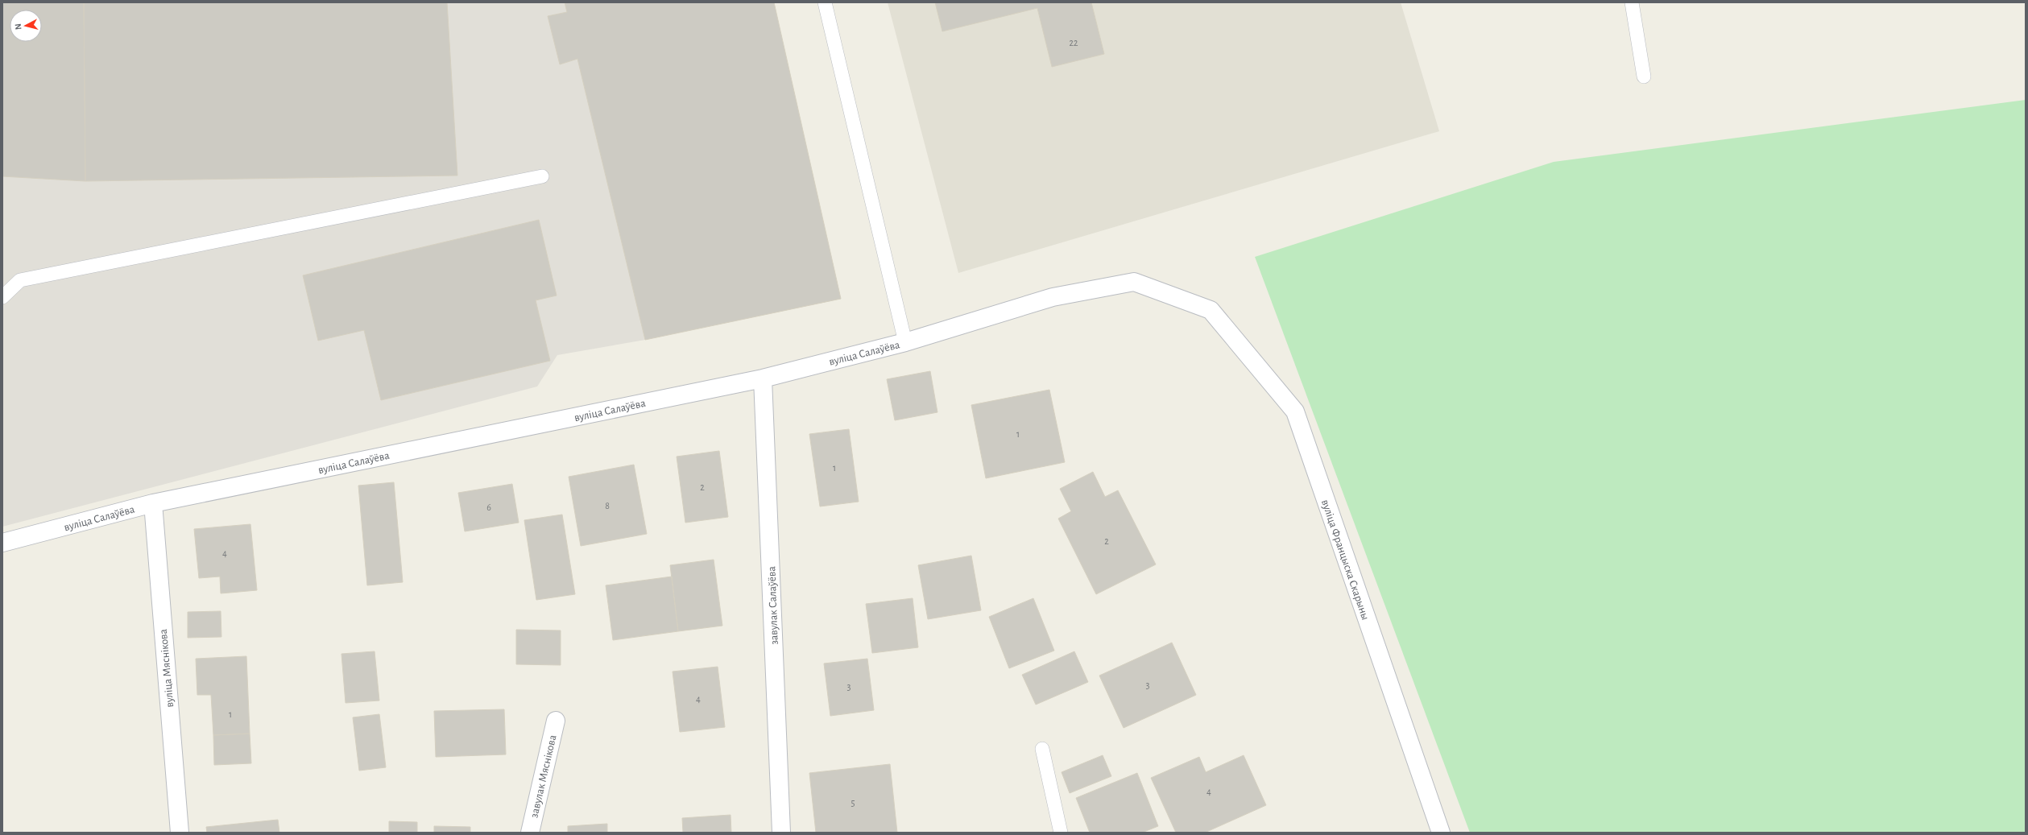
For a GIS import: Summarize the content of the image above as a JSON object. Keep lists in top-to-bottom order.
{
  "streets": {
    "street": [
      "вуліца Салаўёва",
      "вуліца Францыска Скарыны",
      "завулак Салаўёва",
      "вуліца Мяснікова",
      "завулак Мяснікова"
    ]
  },
  "crossings": [
    ["вуліца Салаўёва", "вуліца Францыска Скарыны"],
    ["вуліца Салаўёва", "завулак Салаўёва"],
    ["вуліца Салаўёва", "вуліца Мяснікова"]
  ],
  "house_numbers": [
    "22",
    "1",
    "1",
    "2",
    "8",
    "6",
    "2",
    "4",
    "3",
    "3",
    "4",
    "1",
    "4",
    "5"
  ],
  "north": "left"
}
